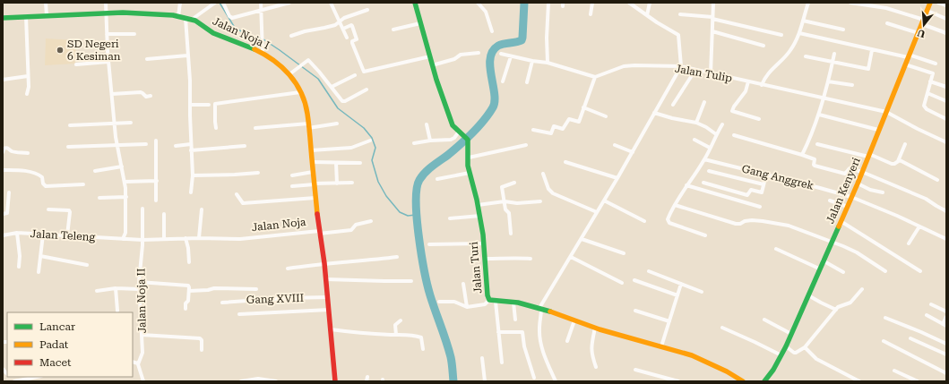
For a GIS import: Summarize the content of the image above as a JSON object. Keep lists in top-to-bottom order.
{
  "streets": {
    "street": [
      "Jalan Noja I",
      "Jalan Tulip",
      "Gang Anggrek",
      "Jalan Kenyeri",
      "Jalan Noja",
      "Jalan Teleng",
      "Jalan Turi",
      "Gang XVIII",
      "Jalan Noja II"
    ]
  },
  "crossings": [
    ["Jalan Noja I", "Jalan Noja"],
    ["Jalan Tulip", "Jalan Kenyeri"],
    ["Gang Anggrek", "Jalan Kenyeri"],
    ["Jalan Noja", "Jalan Teleng"],
    ["Jalan Noja", "Gang XVIII"],
    ["Jalan Noja", "Jalan Noja II"]
  ],
  "places": ["SD Negeri 6 Kesiman"],
  "legend": ["Lancar", "Padat", "Macet"],
  "north": "bottom"
}
